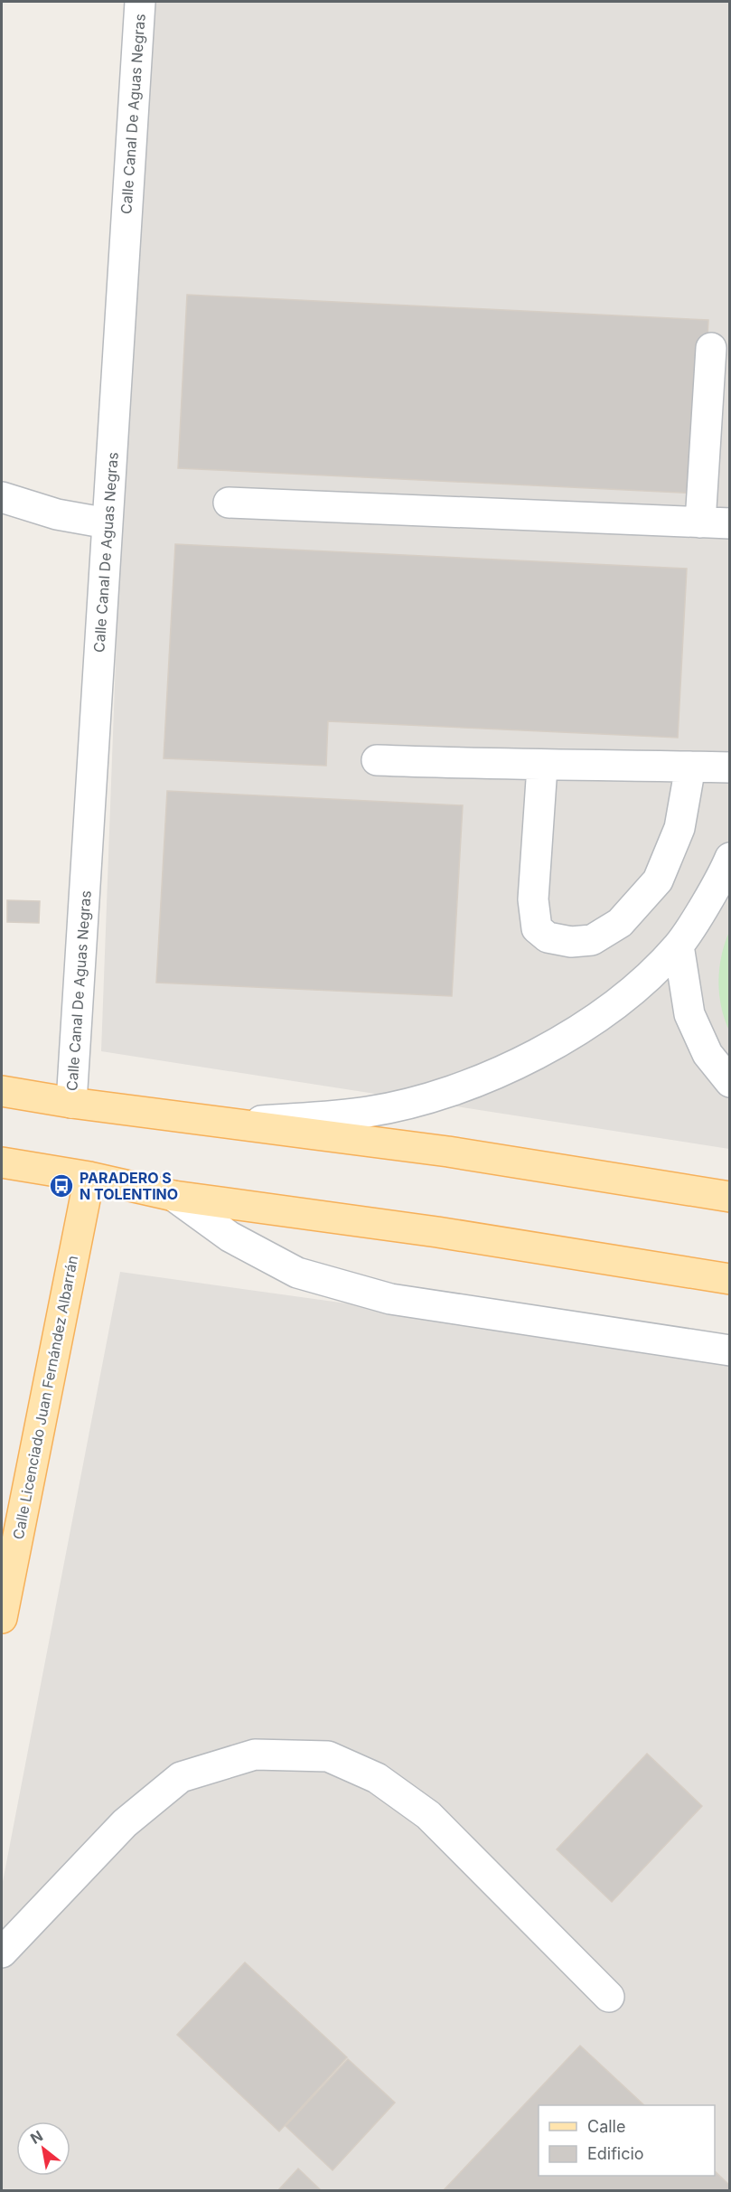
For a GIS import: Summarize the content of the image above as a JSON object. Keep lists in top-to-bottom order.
{
  "streets": {
    "main road": ["Calle Licenciado Juan Fernández Albarrán"],
    "street": ["Calle Canal De Aguas Negras"]
  },
  "places": {
    "bus stop": ["PARADERO S N TOLENTINO"]
  },
  "legend": ["Calle", "Edificio"],
  "north": "top left"
}
